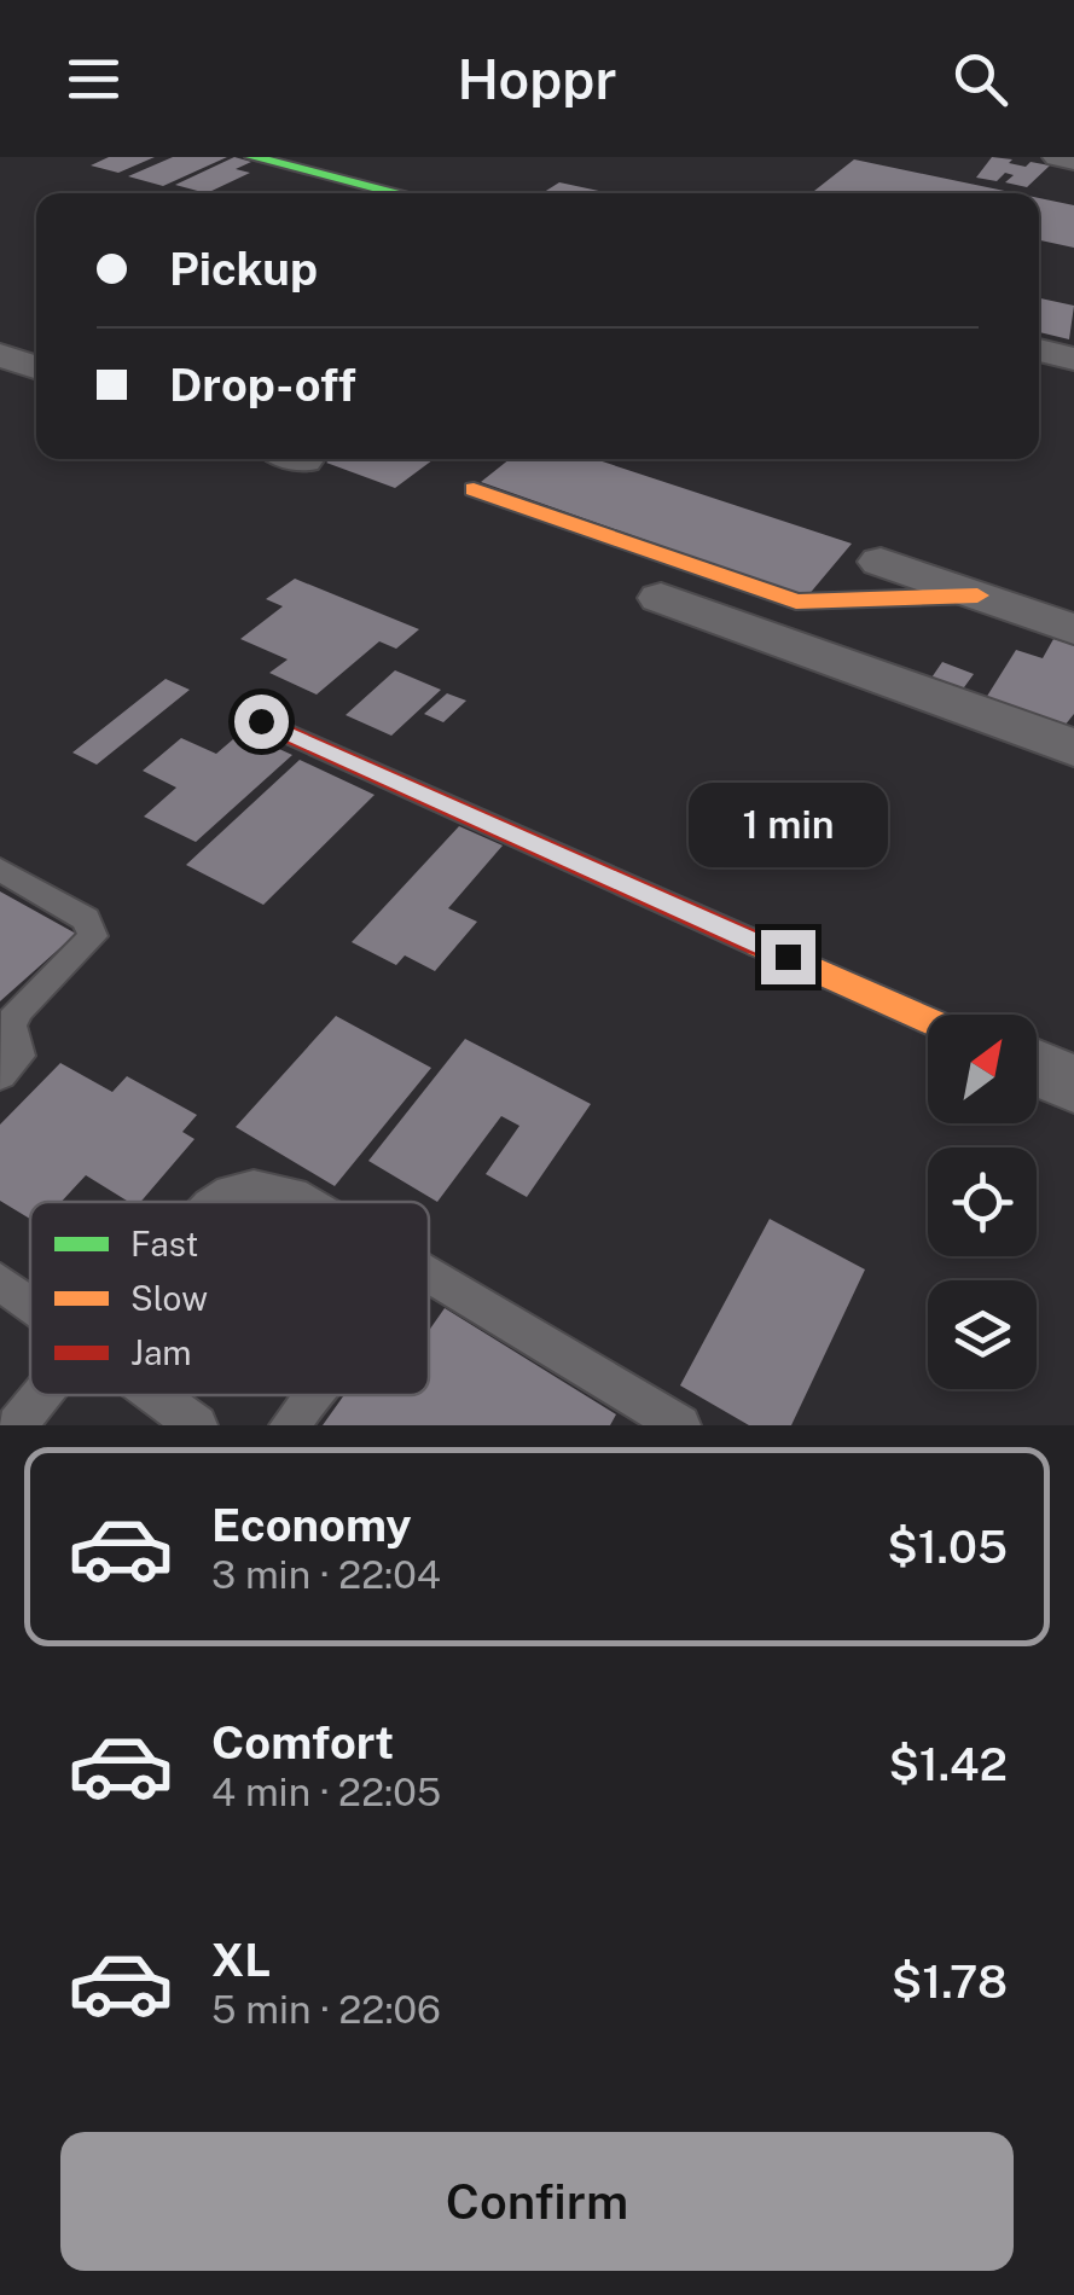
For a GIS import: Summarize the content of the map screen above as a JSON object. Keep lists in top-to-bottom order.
{
  "legend": ["Fast", "Slow", "Jam"],
  "north": "top right",
  "page": {
    "header": "Hoppr",
    "banner": ["Pickup", "Drop-off"],
    "bubble": "1 min",
    "list": [
      {
        "name": "Economy",
        "note": "3 min · 22:04",
        "value": "$1.05"
      },
      {
        "name": "Comfort",
        "note": "4 min · 22:05",
        "value": "$1.42"
      },
      {
        "name": "XL",
        "note": "5 min · 22:06",
        "value": "$1.78"
      }
    ],
    "buttons": "Confirm"
  }
}
